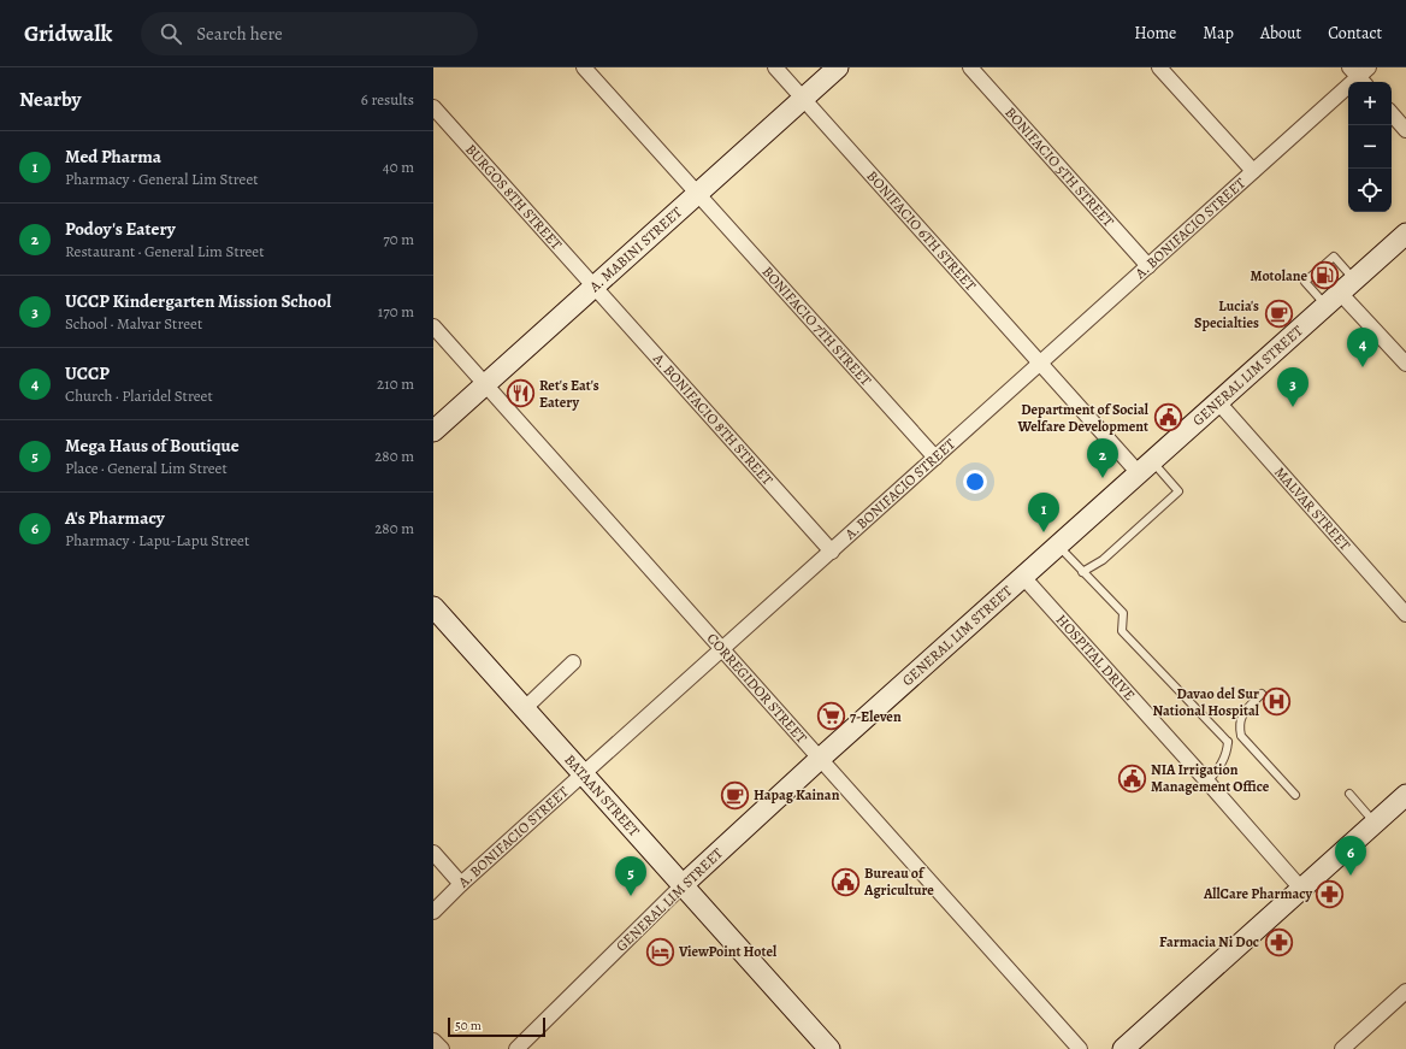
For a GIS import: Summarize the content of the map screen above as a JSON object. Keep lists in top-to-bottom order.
{
  "streets": {
    "street": [
      "BONIFACIO 5TH STREET",
      "BURGOS 8TH STREET",
      "A. BONIFACIO STREET",
      "BONIFACIO 6TH STREET",
      "A. MABINI STREET",
      "BONIFACIO 7TH STREET",
      "GENERAL LIM STREET",
      "A. BONIFACIO 8TH STREET",
      "MALVAR STREET",
      "HOSPITAL DRIVE",
      "CORREGIDOR STREET",
      "BATAAN STREET"
    ]
  },
  "crossings": [
    ["BONIFACIO 5TH STREET", "A. BONIFACIO STREET"],
    ["BURGOS 8TH STREET", "A. MABINI STREET"],
    ["BURGOS 8TH STREET", "A. BONIFACIO 8TH STREET"],
    ["A. BONIFACIO STREET", "BONIFACIO 6TH STREET"],
    ["A. BONIFACIO STREET", "BONIFACIO 7TH STREET"],
    ["A. BONIFACIO STREET", "A. BONIFACIO 8TH STREET"],
    ["A. BONIFACIO STREET", "CORREGIDOR STREET"],
    ["A. BONIFACIO STREET", "BATAAN STREET"],
    ["BONIFACIO 6TH STREET", "A. MABINI STREET"],
    ["BONIFACIO 6TH STREET", "GENERAL LIM STREET"],
    ["A. MABINI STREET", "BONIFACIO 7TH STREET"],
    ["A. MABINI STREET", "A. BONIFACIO 8TH STREET"],
    ["A. MABINI STREET", "CORREGIDOR STREET"],
    ["GENERAL LIM STREET", "MALVAR STREET"],
    ["GENERAL LIM STREET", "HOSPITAL DRIVE"],
    ["GENERAL LIM STREET", "CORREGIDOR STREET"],
    ["GENERAL LIM STREET", "BATAAN STREET"]
  ],
  "places": {
    "fuel station": ["Motolane"],
    "cafe": ["Lucia's Specialties", "Hapag Kainan"],
    "restaurant": ["Ret's Eat's Eatery"],
    "public building": ["Department of Social Welfare Development", "NIA Irrigation Management Office", "Bureau of Agriculture"],
    "hospital": ["Davao del Sur National Hospital"],
    "supermarket": ["7-Eleven"],
    "pharmacy": ["AllCare Pharmacy", "Farmacia Ni Doc"],
    "hotel": ["ViewPoint Hotel"]
  },
  "scale_bar": "50 m",
  "page": {
    "header": "Gridwalk",
    "search": "Search here",
    "nav": [
      "Home",
      "Map",
      "About",
      "Contact"
    ],
    "heading": ["Nearby", "6 results"],
    "map_buttons": ["+", "−"],
    "list": [
      {
        "mark": "1",
        "name": "Med Pharma",
        "note": "Pharmacy · General Lim Street",
        "value": "40 m"
      },
      {
        "mark": "2",
        "name": "Podoy's Eatery",
        "note": "Restaurant · General Lim Street",
        "value": "70 m"
      },
      {
        "mark": "3",
        "name": "UCCP Kindergarten Mission School",
        "note": "School · Malvar Street",
        "value": "170 m"
      },
      {
        "mark": "4",
        "name": "UCCP",
        "note": "Church · Plaridel Street",
        "value": "210 m"
      },
      {
        "mark": "5",
        "name": "Mega Haus of Boutique",
        "note": "Place · General Lim Street",
        "value": "280 m"
      },
      {
        "mark": "6",
        "name": "A's Pharmacy",
        "note": "Pharmacy · Lapu-Lapu Street",
        "value": "280 m"
      }
    ],
    "pins": [
      "4",
      "3",
      "2",
      "1",
      "6",
      "5"
    ],
    "scale": "50 m"
  }
}
